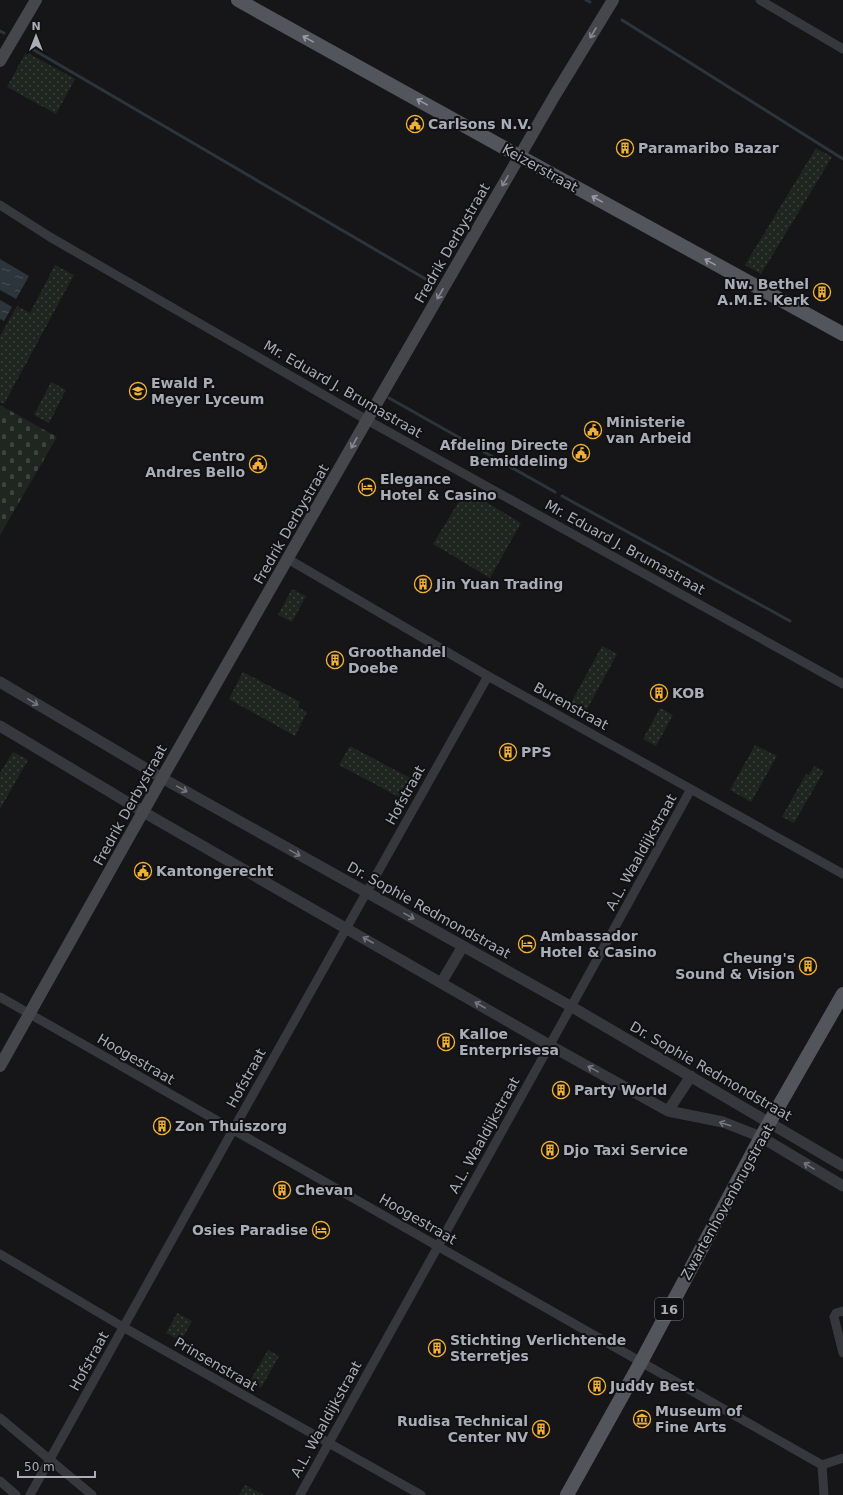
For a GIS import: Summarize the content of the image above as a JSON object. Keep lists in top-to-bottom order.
{
  "streets": {
    "main road": [
      "Keizerstraat",
      "Fredrik Derbystraat",
      "Zwartenhovenbrugstraat",
      "16"
    ],
    "street": [
      "Mr. Eduard J. Brumastraat",
      "Burenstraat",
      "Hofstraat",
      "A.L. Waaldijkstraat",
      "Dr. Sophie Redmondstraat",
      "Hoogestraat",
      "Prinsenstraat"
    ]
  },
  "crossings": [
    ["Keizerstraat", "Fredrik Derbystraat"],
    ["Fredrik Derbystraat", "Mr. Eduard J. Brumastraat"],
    ["Fredrik Derbystraat", "Burenstraat"],
    ["Fredrik Derbystraat", "Dr. Sophie Redmondstraat"],
    ["Fredrik Derbystraat", "Hoogestraat"],
    ["Burenstraat", "Hofstraat"],
    ["Burenstraat", "A.L. Waaldijkstraat"],
    ["Hofstraat", "Dr. Sophie Redmondstraat"],
    ["Hofstraat", "Hoogestraat"],
    ["Hofstraat", "Prinsenstraat"],
    ["A.L. Waaldijkstraat", "Dr. Sophie Redmondstraat"],
    ["A.L. Waaldijkstraat", "Hoogestraat"],
    ["A.L. Waaldijkstraat", "Prinsenstraat"],
    ["Dr. Sophie Redmondstraat", "Zwartenhovenbrugstraat"],
    ["Hoogestraat", "Zwartenhovenbrugstraat"]
  ],
  "one_way": ["Keizerstraat", "Fredrik Derbystraat"],
  "places": {
    "public building": [
      "Carlsons N.V.",
      "Ministerie van Arbeid",
      "Afdeling Directe Bemiddeling",
      "Centro Andres Bello",
      "Kantongerecht"
    ],
    "building": [
      "Paramaribo Bazar",
      "Nw. Bethel A.M.E. Kerk",
      "Jin Yuan Trading",
      "Groothandel Doebe",
      "KOB",
      "PPS",
      "Cheung's Sound & Vision",
      "Kalloe Enterprisesa",
      "Party World",
      "Zon Thuiszorg",
      "Djo Taxi Service",
      "Chevan",
      "Stichting Verlichtende Sterretjes",
      "Juddy Best",
      "Rudisa Technical Center NV"
    ],
    "school or university": ["Ewald P. Meyer Lyceum"],
    "hotel": ["Elegance Hotel & Casino", "Ambassador Hotel & Casino", "Osies Paradise"],
    "museum": ["Museum of Fine Arts"]
  },
  "scale_bar": "50 m",
  "north": "top"
}
